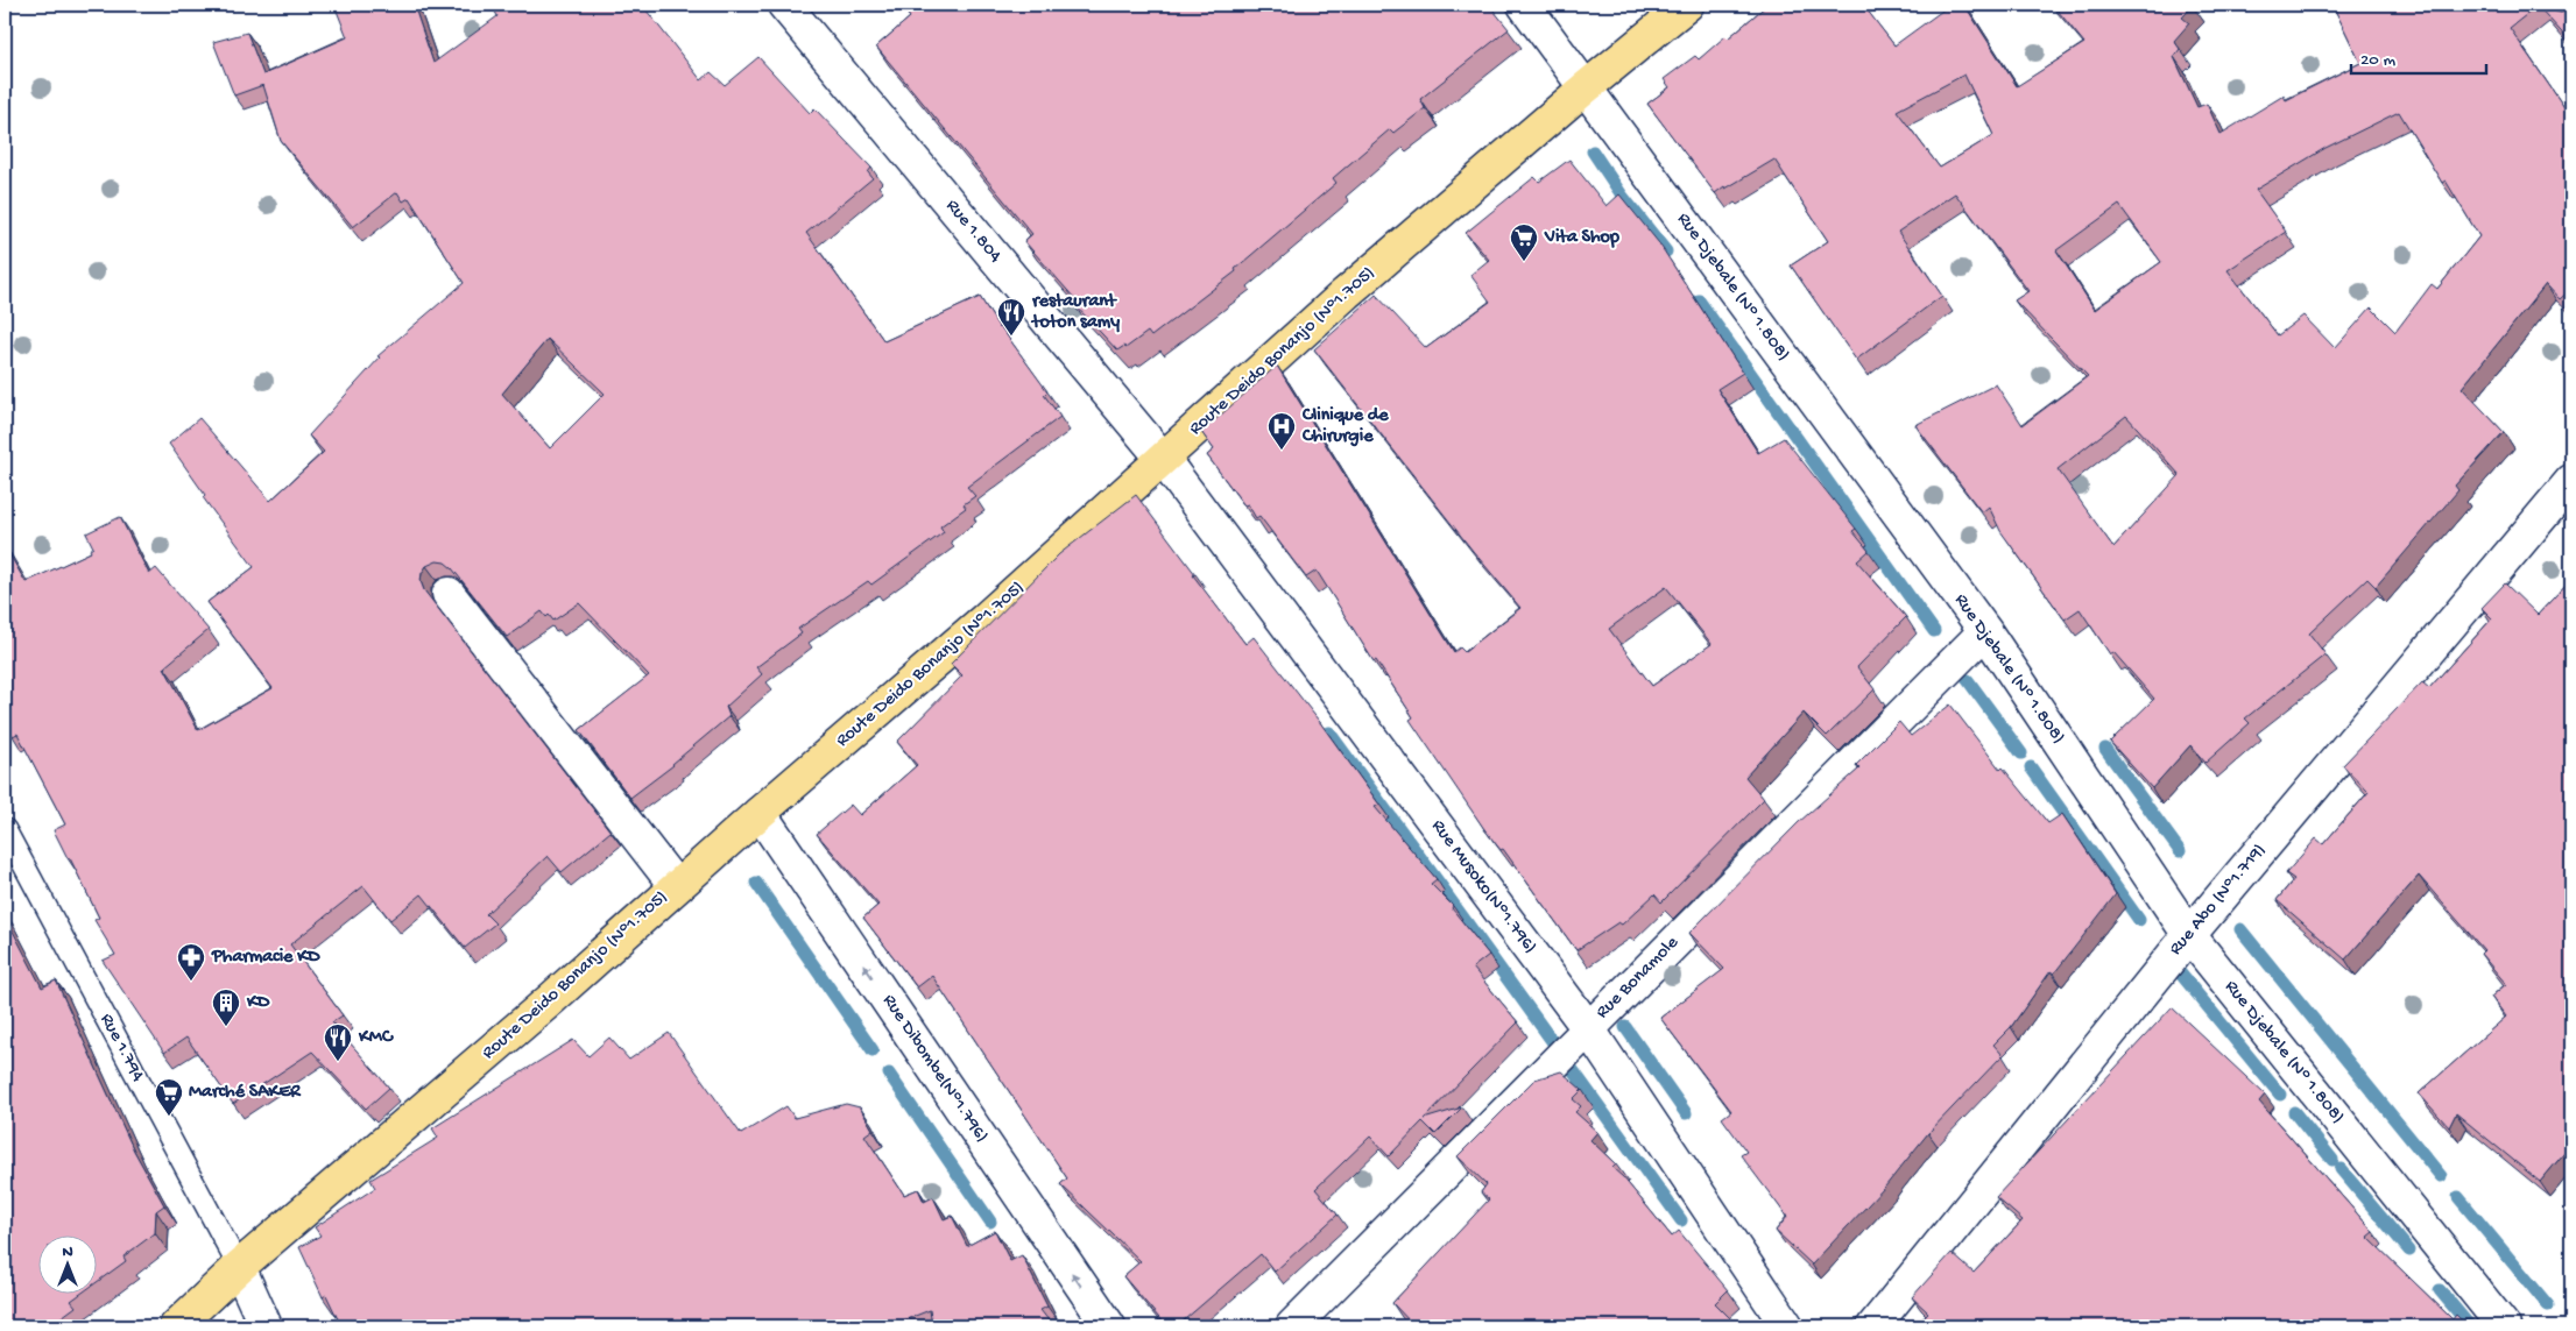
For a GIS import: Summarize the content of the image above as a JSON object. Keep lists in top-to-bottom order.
{
  "streets": {
    "main road": ["Route Deido Bonanjo (N°1.705)"],
    "street": [
      "Rue 1.804",
      "Rue Djebale (N° 1.808)",
      "Rue Musoko(N°1.796)",
      "Rue Abo (N°1.719)",
      "Rue Bonamole",
      "Rue Dibombe(N°1.796)"
    ],
    "lane": ["Rue 1.794"]
  },
  "crossings": [
    ["Rue 1.804", "Route Deido Bonanjo (N°1.705)"],
    ["Rue 1.804", "Rue Musoko(N°1.796)"],
    ["Rue Djebale (N° 1.808)", "Route Deido Bonanjo (N°1.705)"],
    ["Rue Djebale (N° 1.808)", "Rue Abo (N°1.719)"],
    ["Rue Djebale (N° 1.808)", "Rue Bonamole"],
    ["Route Deido Bonanjo (N°1.705)", "Rue Musoko(N°1.796)"],
    ["Route Deido Bonanjo (N°1.705)", "Rue 1.794"],
    ["Route Deido Bonanjo (N°1.705)", "Rue Dibombe(N°1.796)"],
    ["Rue Musoko(N°1.796)", "Rue Bonamole"]
  ],
  "one_way": ["Rue Dibombe(N°1.796)"],
  "places": {
    "supermarket": ["Vita Shop", "Marché SAKER"],
    "restaurant": ["restaurant toton samy", "KMC"],
    "hospital": ["Clinique de Chirurgie"],
    "pharmacy": ["Pharmacie KD"],
    "building": ["KD"]
  },
  "scale_bar": "20 m",
  "north": "top"
}
